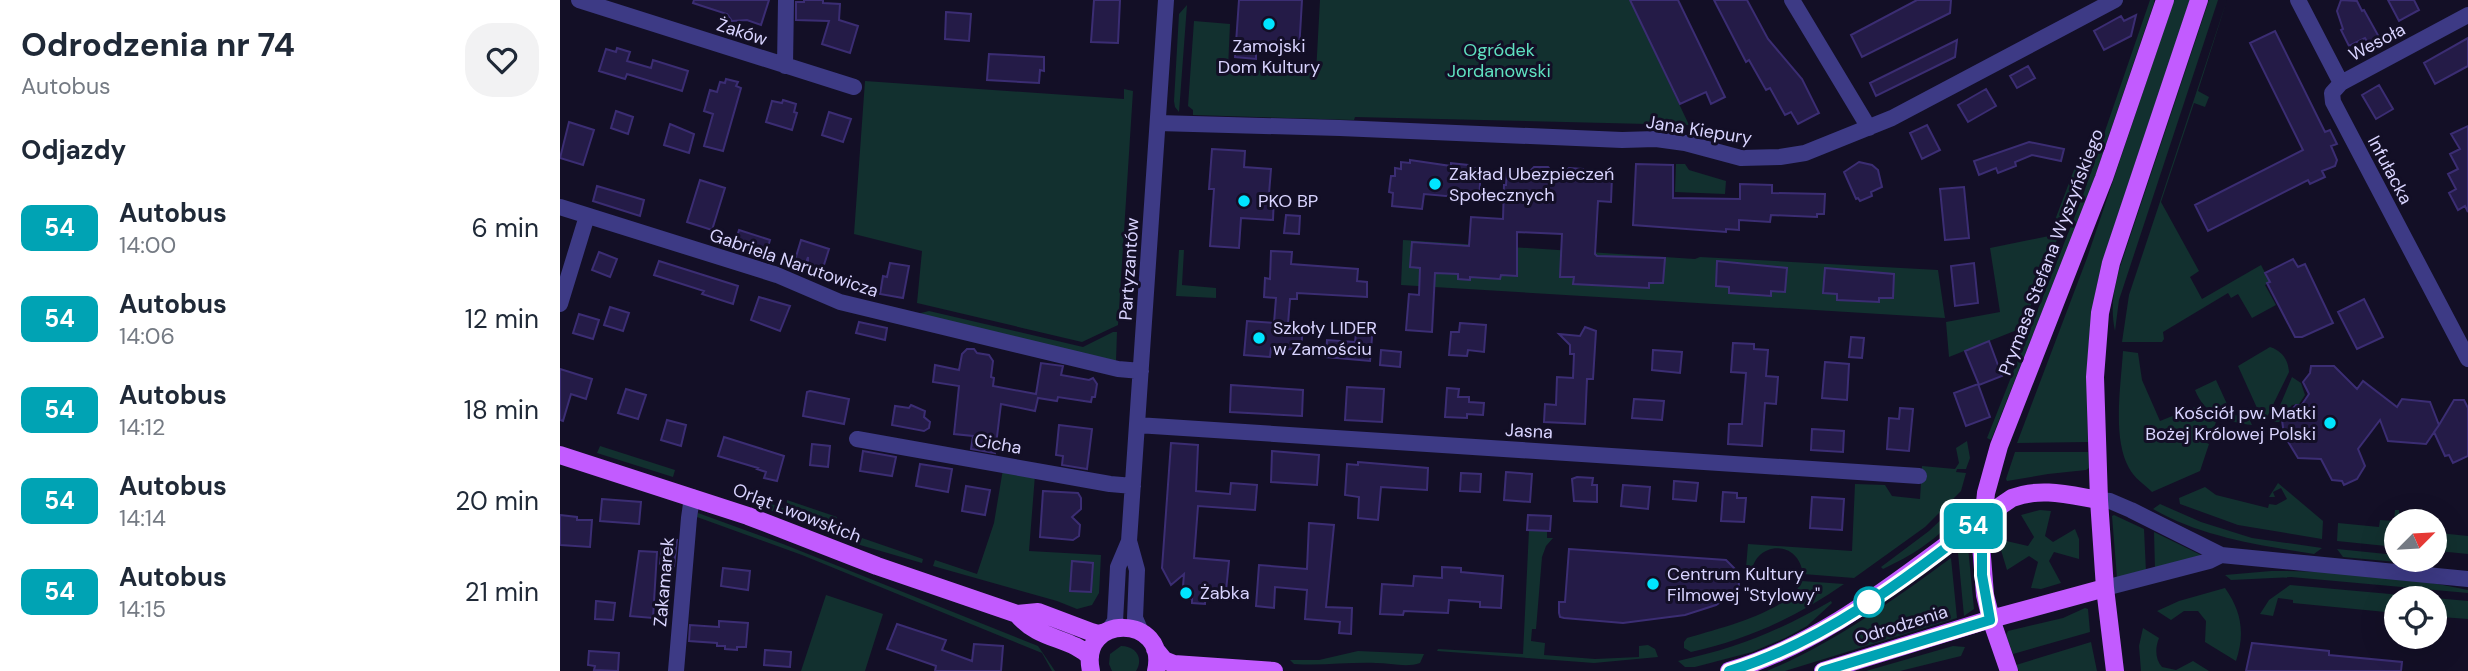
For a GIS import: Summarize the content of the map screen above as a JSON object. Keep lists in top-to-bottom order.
{
  "streets": {
    "main road": ["Prymasa Stefana Wyszyńskiego", "Orląt Lwowskich", "Odrodzenia"],
    "street": [
      "Żaków",
      "Wesoła",
      "Jana Kiepury",
      "Infułacka",
      "Gabriela Narutowicza",
      "Partyzantów",
      "Jasna",
      "Cicha",
      "Zakamarek"
    ]
  },
  "crossings": [
    ["Wesoła", "Infułacka"],
    ["Jana Kiepury", "Partyzantów"],
    ["Prymasa Stefana Wyszyńskiego", "Odrodzenia"],
    ["Gabriela Narutowicza", "Partyzantów"],
    ["Partyzantów", "Jasna"],
    ["Partyzantów", "Cicha"],
    ["Partyzantów", "Orląt Lwowskich"],
    ["Orląt Lwowskich", "Zakamarek"]
  ],
  "parks": ["Ogródek Jordanowski"],
  "places": [
    "Zamojski Dom Kultury",
    "Zakład Ubezpieczeń Społecznych",
    "PKO BP",
    "Szkoły LIDER w Zamościu",
    "Kościół pw. Matki Bożej Królowej Polski",
    "Centrum Kultury Filmowej \"Stylowy\"",
    "Żabka"
  ],
  "lines": ["bus line 54"],
  "north": "top right",
  "page": {
    "heading": [
      ["Odrodzenia nr 74", "Autobus"],
      "Odjazdy"
    ],
    "on_map": "54",
    "list": [
      {
        "mark": "54",
        "name": "Autobus",
        "note": "14:00",
        "value": "6 min"
      },
      {
        "mark": "54",
        "name": "Autobus",
        "note": "14:06",
        "value": "12 min"
      },
      {
        "mark": "54",
        "name": "Autobus",
        "note": "14:12",
        "value": "18 min"
      },
      {
        "mark": "54",
        "name": "Autobus",
        "note": "14:14",
        "value": "20 min"
      },
      {
        "mark": "54",
        "name": "Autobus",
        "note": "14:15",
        "value": "21 min"
      }
    ]
  }
}
